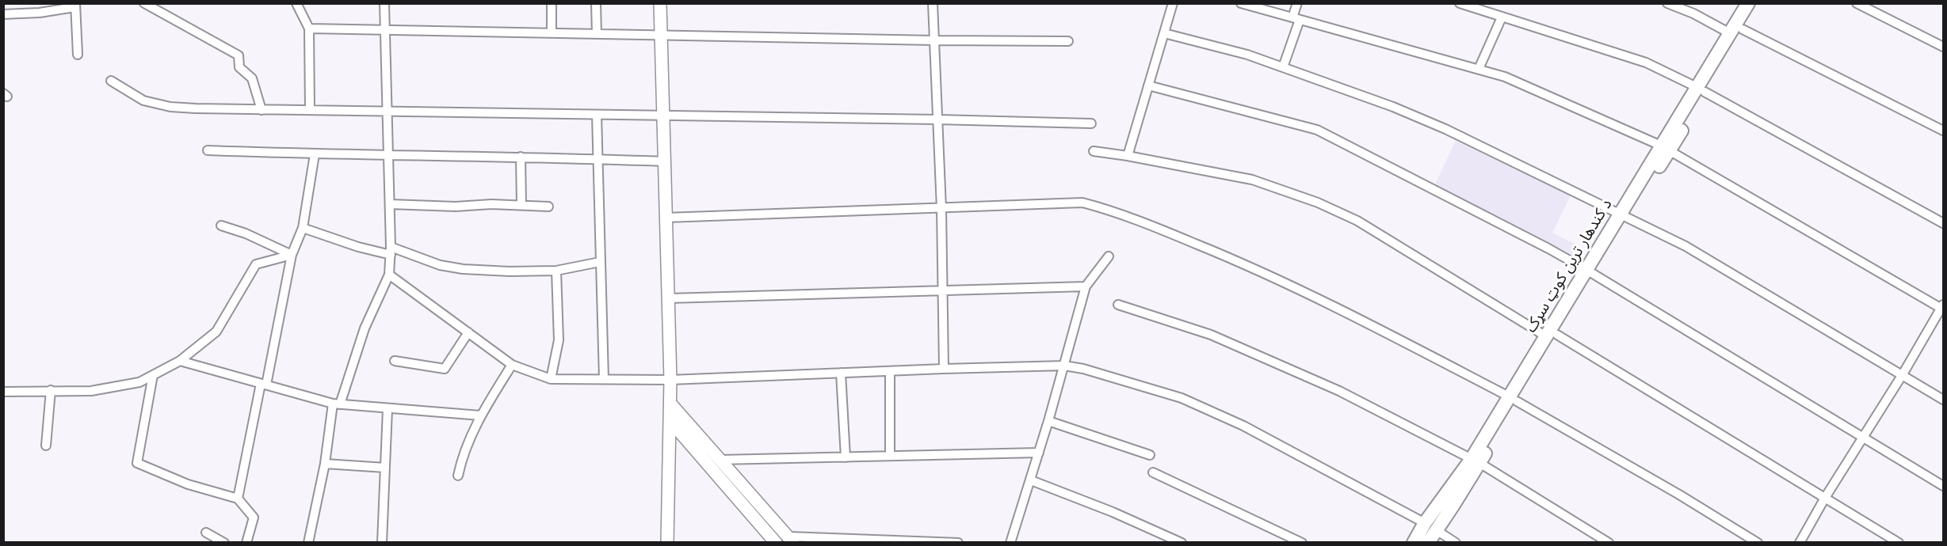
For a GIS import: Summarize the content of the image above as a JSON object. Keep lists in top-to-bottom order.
{
  "streets": {
    "main road": ["د کندهار ترين کوټ سړک"]
  }
}
